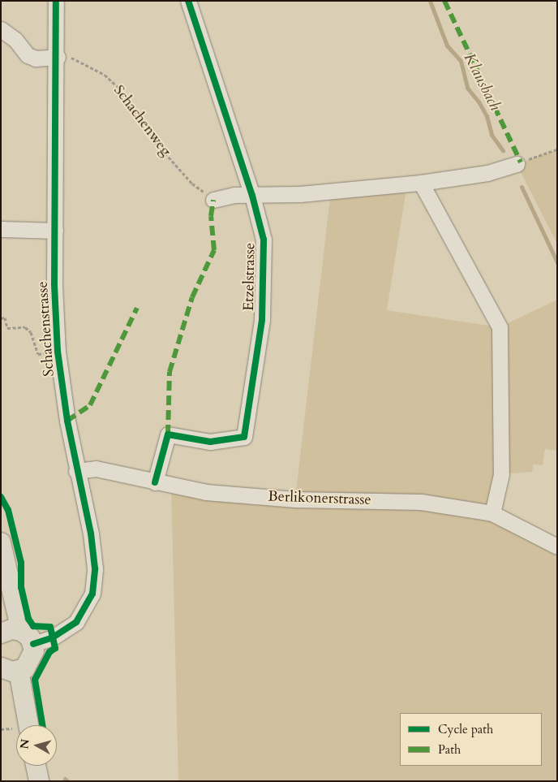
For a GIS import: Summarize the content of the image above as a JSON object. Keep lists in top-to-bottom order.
{
  "streets": {
    "street": ["Etzelstrasse", "Schachenstrasse", "Berlikonerstrasse"],
    "path": ["Schachenweg"]
  },
  "crossings": [
    ["Schachenweg", "Schachenstrasse"],
    ["Etzelstrasse", "Berlikonerstrasse"],
    ["Schachenstrasse", "Berlikonerstrasse"]
  ],
  "water": ["Klausbach"],
  "legend": ["Cycle path", "Path"],
  "north": "left"
}
